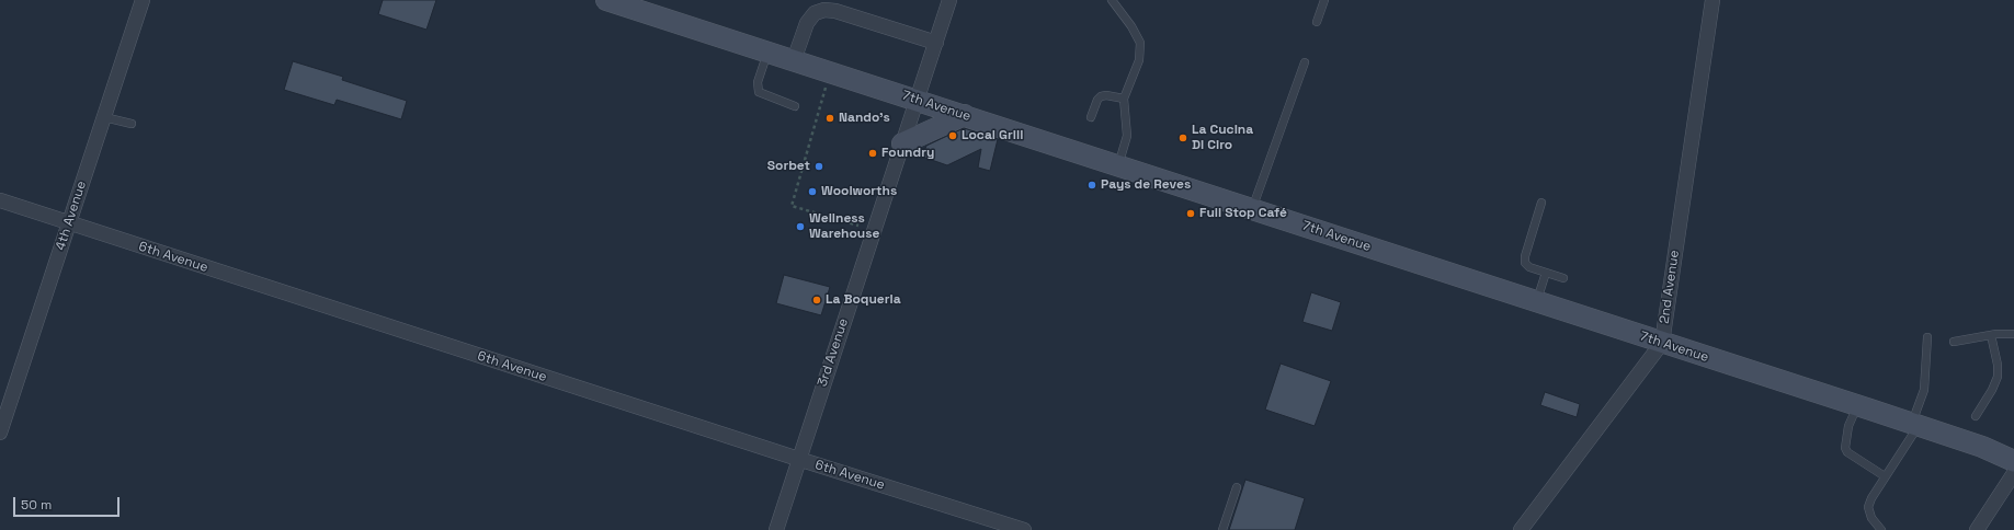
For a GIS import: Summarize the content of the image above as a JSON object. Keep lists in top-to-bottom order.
{
  "streets": {
    "main road": ["7th Avenue"],
    "street": [
      "4th Avenue",
      "6th Avenue",
      "2nd Avenue",
      "3rd Avenue"
    ]
  },
  "crossings": [
    ["7th Avenue", "2nd Avenue"],
    ["7th Avenue", "3rd Avenue"],
    ["4th Avenue", "6th Avenue"],
    ["6th Avenue", "3rd Avenue"]
  ],
  "places": [
    "Nando's",
    "Local Grill",
    "La Cucina Di Ciro",
    "Foundry",
    "Sorbet",
    "Pays de Reves",
    "Woolworths",
    "Full Stop Café",
    "Wellness Warehouse",
    "La Boqueria"
  ],
  "scale_bar": "50 m"
}
